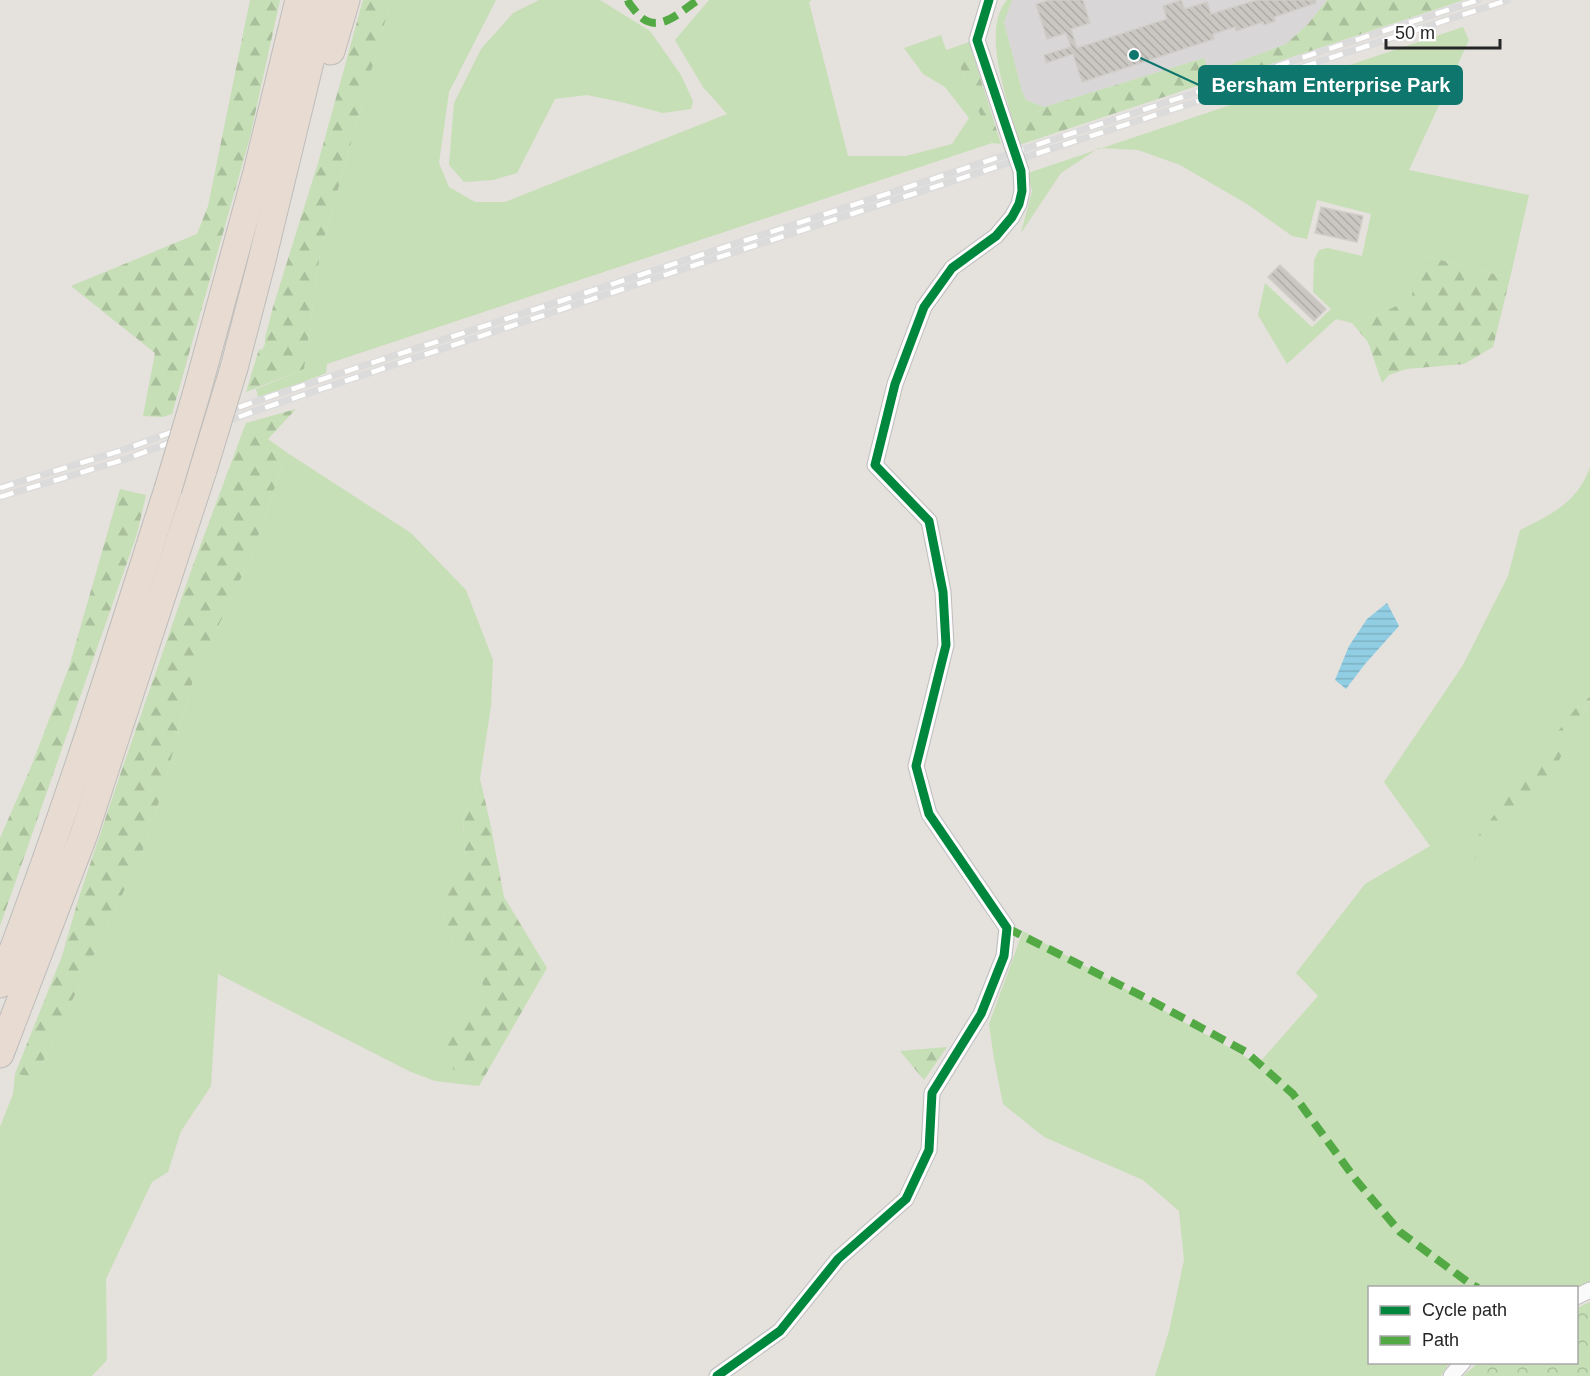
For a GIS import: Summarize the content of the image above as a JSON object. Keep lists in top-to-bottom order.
{
  "places": ["Bersham Enterprise Park"],
  "legend": ["Cycle path", "Path"],
  "scale_bar": "50 m"
}
